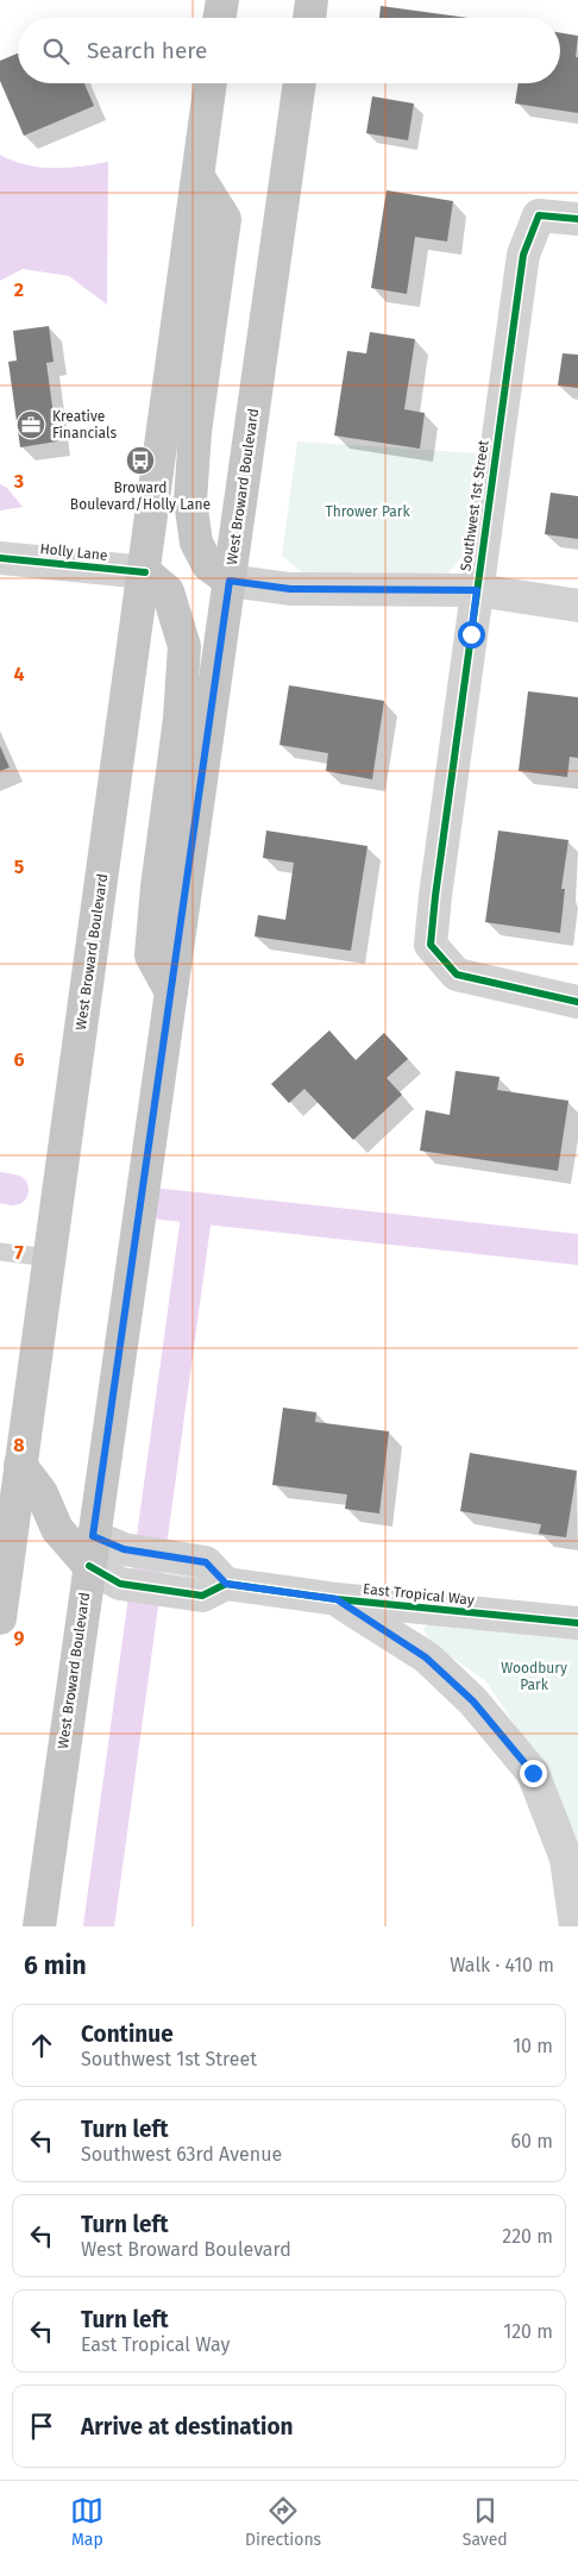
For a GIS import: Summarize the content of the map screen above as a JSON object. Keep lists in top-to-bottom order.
{
  "streets": {
    "main road": ["West Broward Boulevard"],
    "street": ["Southwest 1st Street", "Holly Lane", "East Tropical Way"]
  },
  "crossings": [
    ["West Broward Boulevard", "Holly Lane"],
    ["West Broward Boulevard", "East Tropical Way"]
  ],
  "parks": ["Thrower Park", "Woodbury Park"],
  "places": {
    "office": ["Kreative Financials"],
    "bus stop": ["Broward Boulevard/Holly Lane"]
  },
  "page": {
    "search": "Search here",
    "heading": ["6 min", "Walk · 410 m"],
    "list": [
      ["Continue", "Southwest 1st Street", "10 m"],
      ["Turn left", "Southwest 63rd Avenue", "60 m"],
      ["Turn left", "West Broward Boulevard", "220 m"],
      ["Turn left", "East Tropical Way", "120 m"],
      "Arrive at destination"
    ],
    "nav": ["Map", "Directions", "Saved"]
  },
  "grid": {
    "rows": [
      "2",
      "3",
      "4",
      "5",
      "6",
      "7",
      "8",
      "9"
    ]
  }
}
